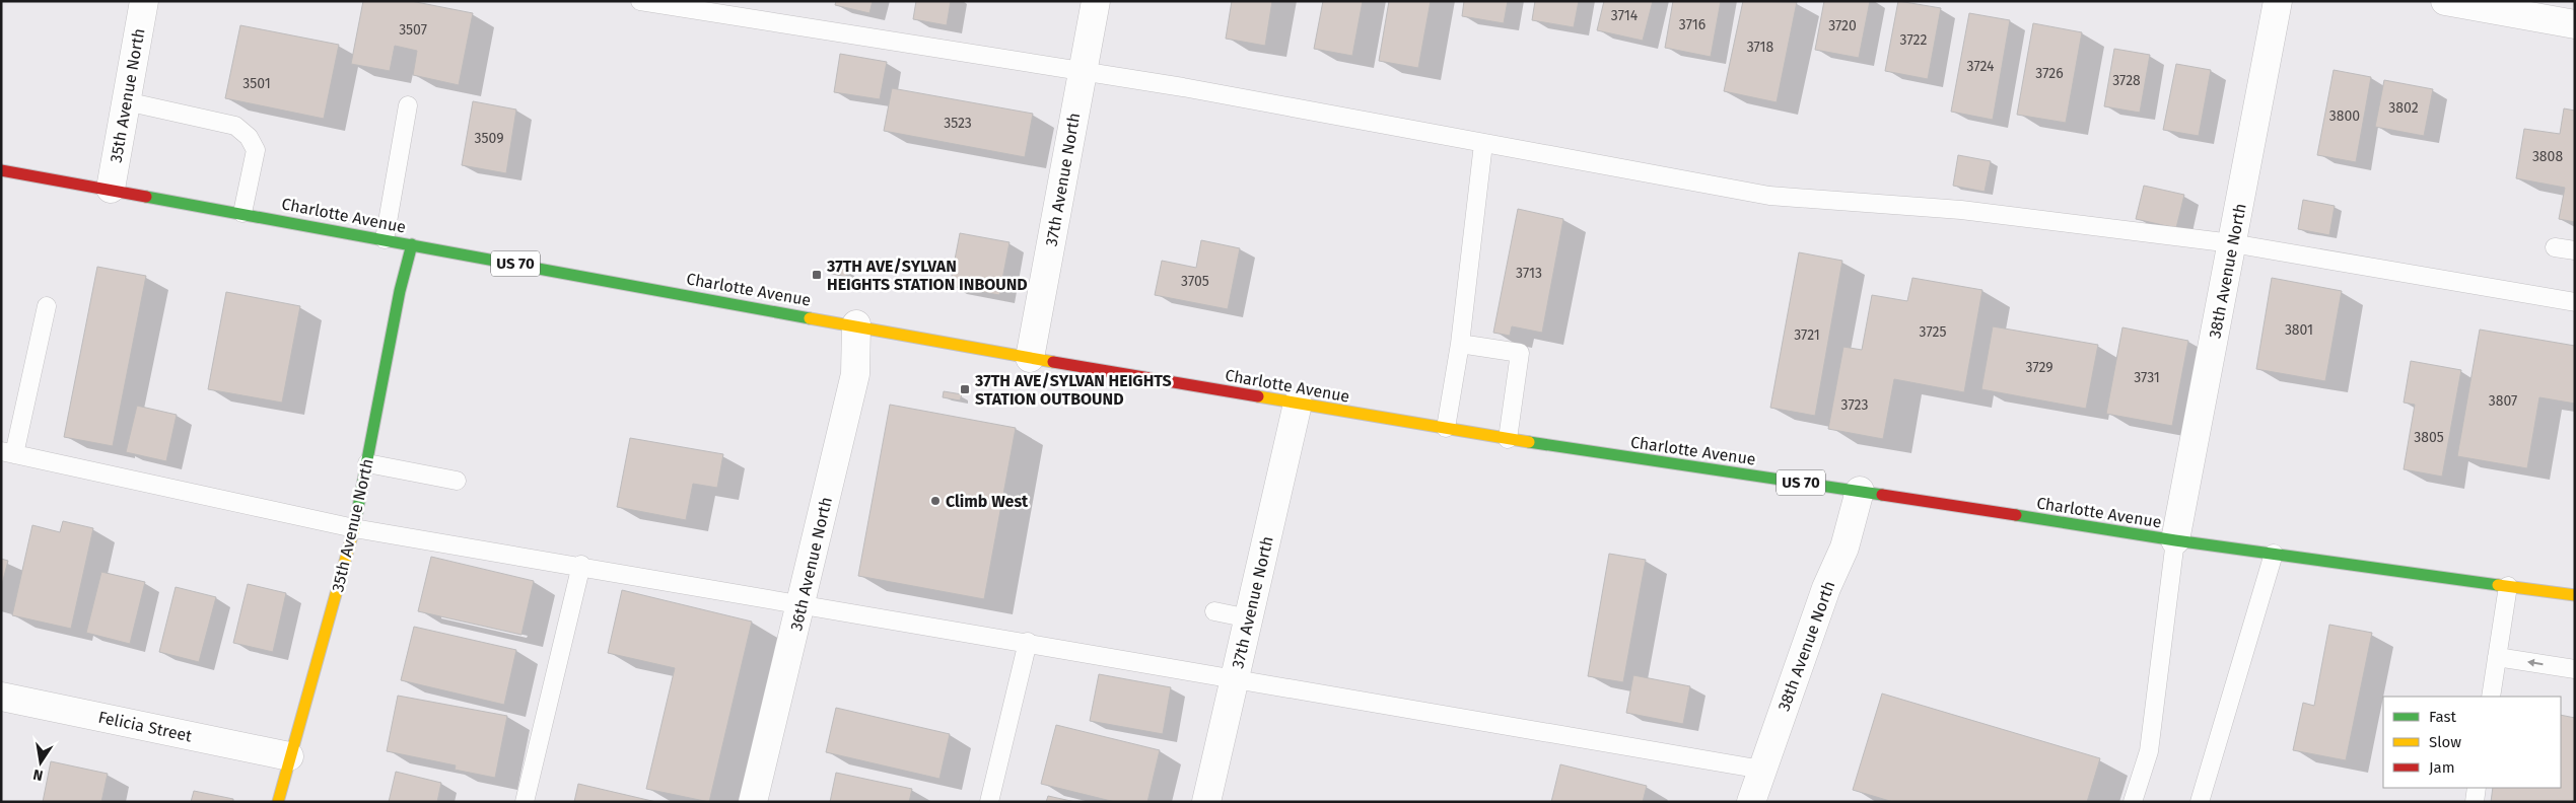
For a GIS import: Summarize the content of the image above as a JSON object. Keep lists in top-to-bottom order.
{
  "streets": {
    "main road": ["35th Avenue North", "Charlotte Avenue", "US 70"],
    "street": [
      "37th Avenue North",
      "38th Avenue North",
      "36th Avenue North",
      "Felicia Street"
    ]
  },
  "crossings": [
    ["35th Avenue North", "Charlotte Avenue"],
    ["35th Avenue North", "Felicia Street"],
    ["37th Avenue North", "Charlotte Avenue"],
    ["Charlotte Avenue", "38th Avenue North"],
    ["Charlotte Avenue", "36th Avenue North"]
  ],
  "places": {
    "transit": ["37TH AVE/SYLVAN HEIGHTS STATION INBOUND", "37TH AVE/SYLVAN HEIGHTS STATION OUTBOUND"],
    "other": ["Climb West"]
  },
  "house_numbers": [
    "3714",
    "3716",
    "3720",
    "3507",
    "3722",
    "3718",
    "3724",
    "3726",
    "3728",
    "3501",
    "3802",
    "3800",
    "3523",
    "3509",
    "3808",
    "3713",
    "3705",
    "3801",
    "3725",
    "3721",
    "3729",
    "3731",
    "3807",
    "3723",
    "3805"
  ],
  "legend": ["Fast", "Slow", "Jam"],
  "north": "bottom"
}
